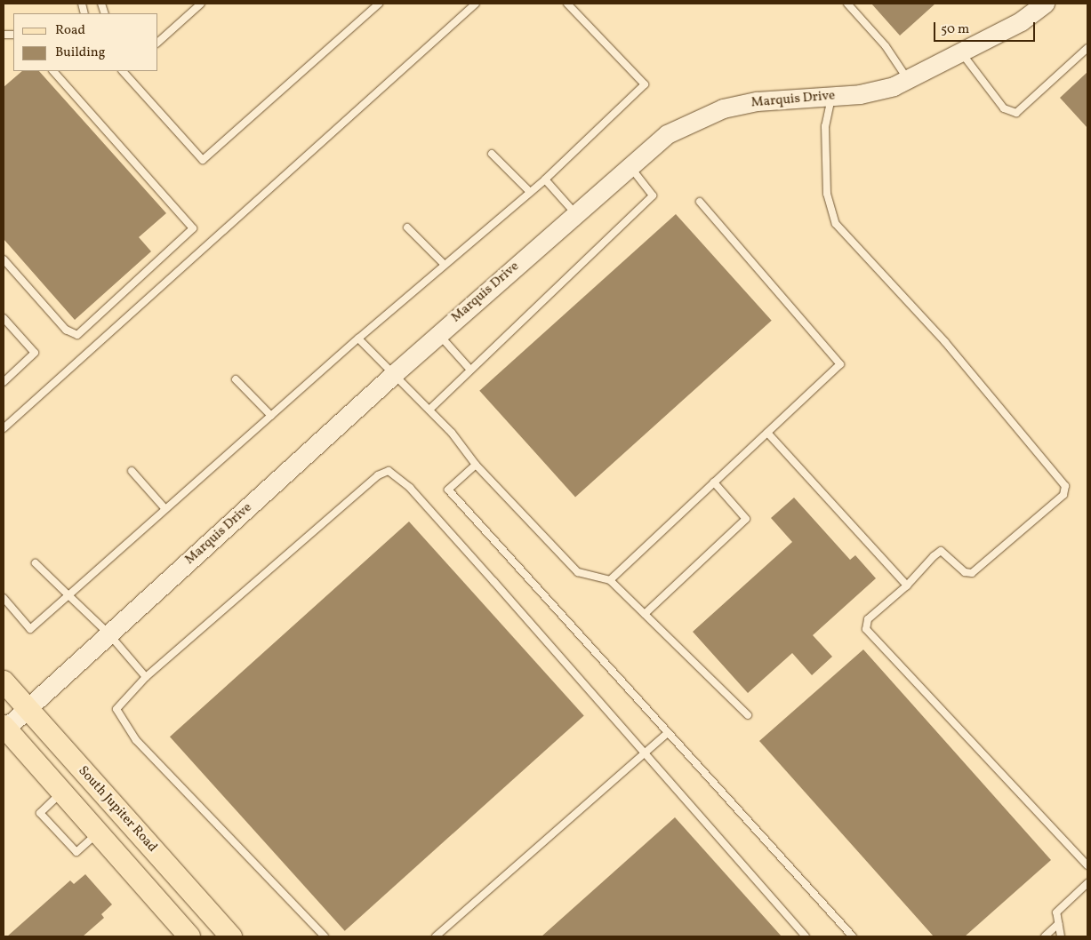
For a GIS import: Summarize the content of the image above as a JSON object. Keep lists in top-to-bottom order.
{
  "streets": {
    "main road": ["South Jupiter Road"],
    "street": ["Marquis Drive"]
  },
  "crossings": [
    ["Marquis Drive", "South Jupiter Road"]
  ],
  "legend": ["Road", "Building"],
  "scale_bar": "50 m"
}
